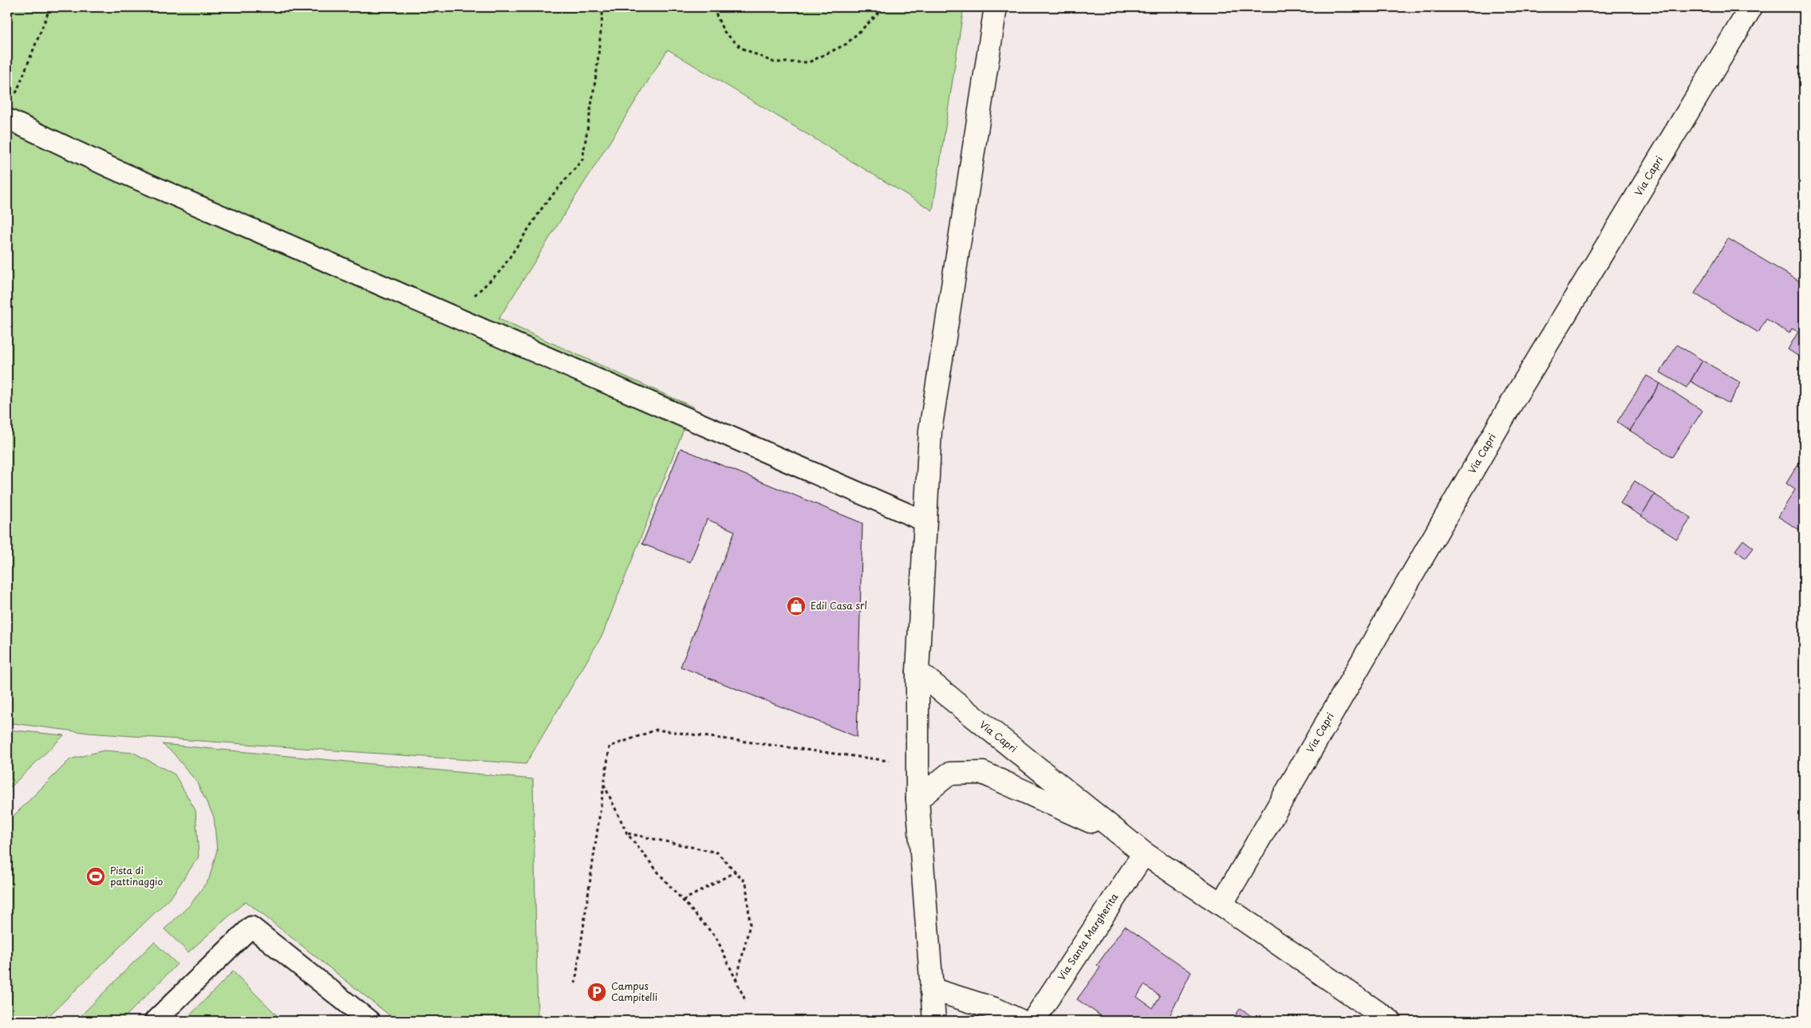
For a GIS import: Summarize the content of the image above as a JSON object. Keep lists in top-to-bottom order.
{
  "streets": {
    "street": ["Via Capri", "Via Santa Margherita"]
  },
  "crossings": [
    ["Via Capri", "Via Santa Margherita"]
  ],
  "places": {
    "shop": ["Edil Casa srl"],
    "sports": ["Pista di pattinaggio"],
    "parking": ["Campus Campitelli"]
  }
}
